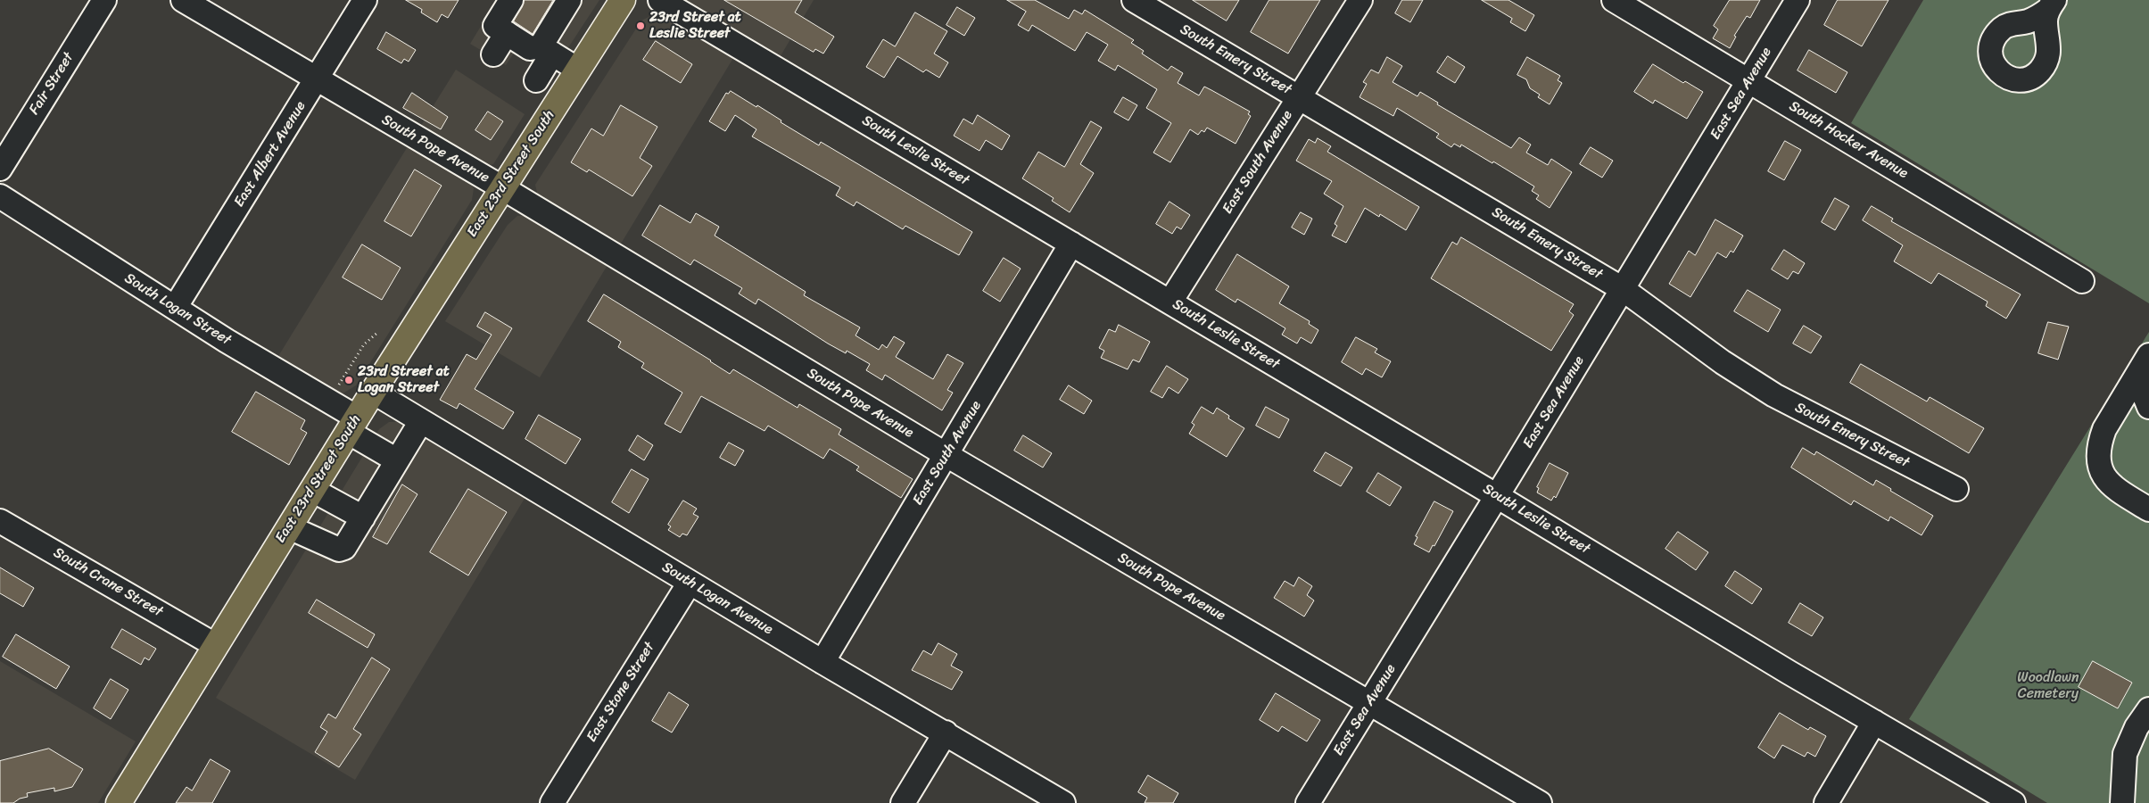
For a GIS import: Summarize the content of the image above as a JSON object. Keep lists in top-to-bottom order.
{
  "streets": {
    "main road": ["East 23rd Street South"],
    "street": [
      "South Emery Street",
      "Fair Street",
      "East Sea Avenue",
      "South Hocker Avenue",
      "South Pope Avenue",
      "South Leslie Street",
      "East Albert Avenue",
      "East South Avenue",
      "South Logan Street",
      "South Crane Street",
      "South Logan Avenue",
      "East Stone Street"
    ]
  },
  "crossings": [
    ["South Emery Street", "East Sea Avenue"],
    ["South Emery Street", "East South Avenue"],
    ["East Sea Avenue", "South Hocker Avenue"],
    ["East Sea Avenue", "South Pope Avenue"],
    ["East Sea Avenue", "South Leslie Street"],
    ["South Pope Avenue", "East Albert Avenue"],
    ["South Pope Avenue", "East South Avenue"],
    ["South Pope Avenue", "East 23rd Street South"],
    ["South Leslie Street", "East South Avenue"],
    ["East Albert Avenue", "South Logan Street"],
    ["East South Avenue", "South Logan Avenue"],
    ["East 23rd Street South", "South Logan Street"],
    ["East 23rd Street South", "South Crane Street"],
    ["East 23rd Street South", "South Logan Avenue"],
    ["South Logan Avenue", "East Stone Street"]
  ],
  "parks": ["Woodlawn Cemetery"],
  "places": ["23rd Street at Leslie Street", "23rd Street at Logan Street"]
}
